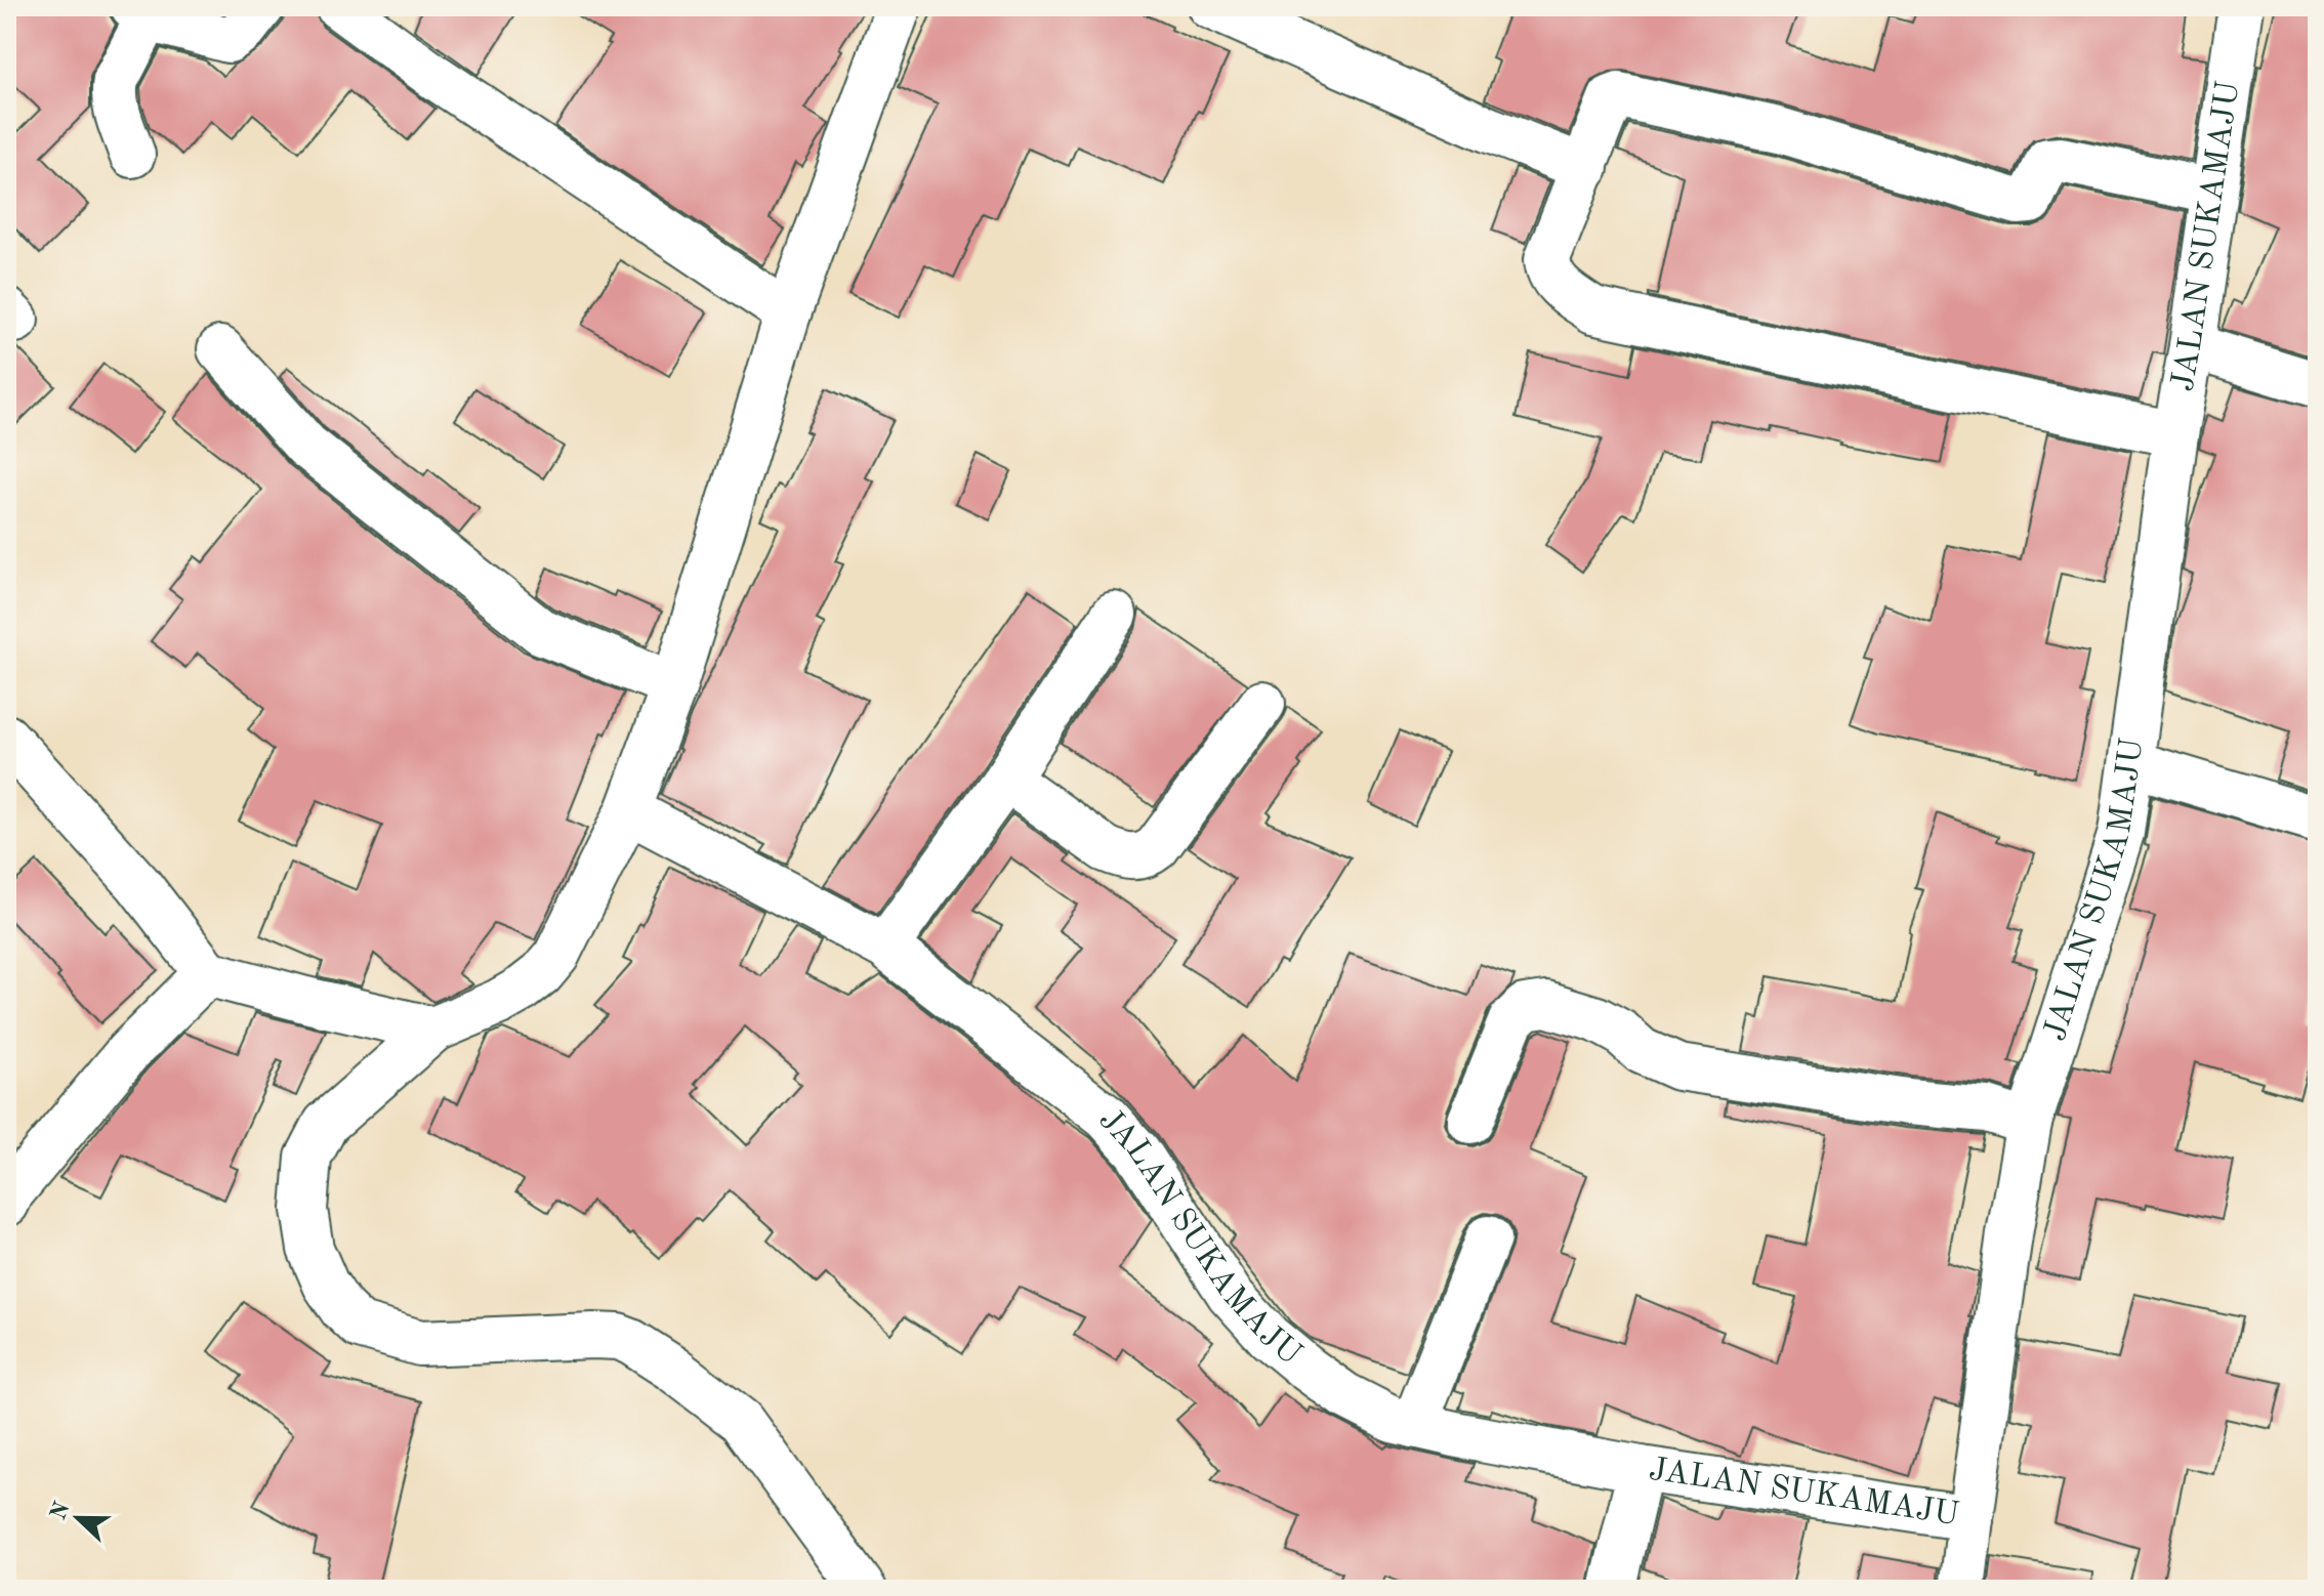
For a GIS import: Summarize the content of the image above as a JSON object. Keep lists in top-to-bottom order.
{
  "streets": {
    "street": ["JALAN SUKAMAJU"]
  },
  "north": "left"
}
